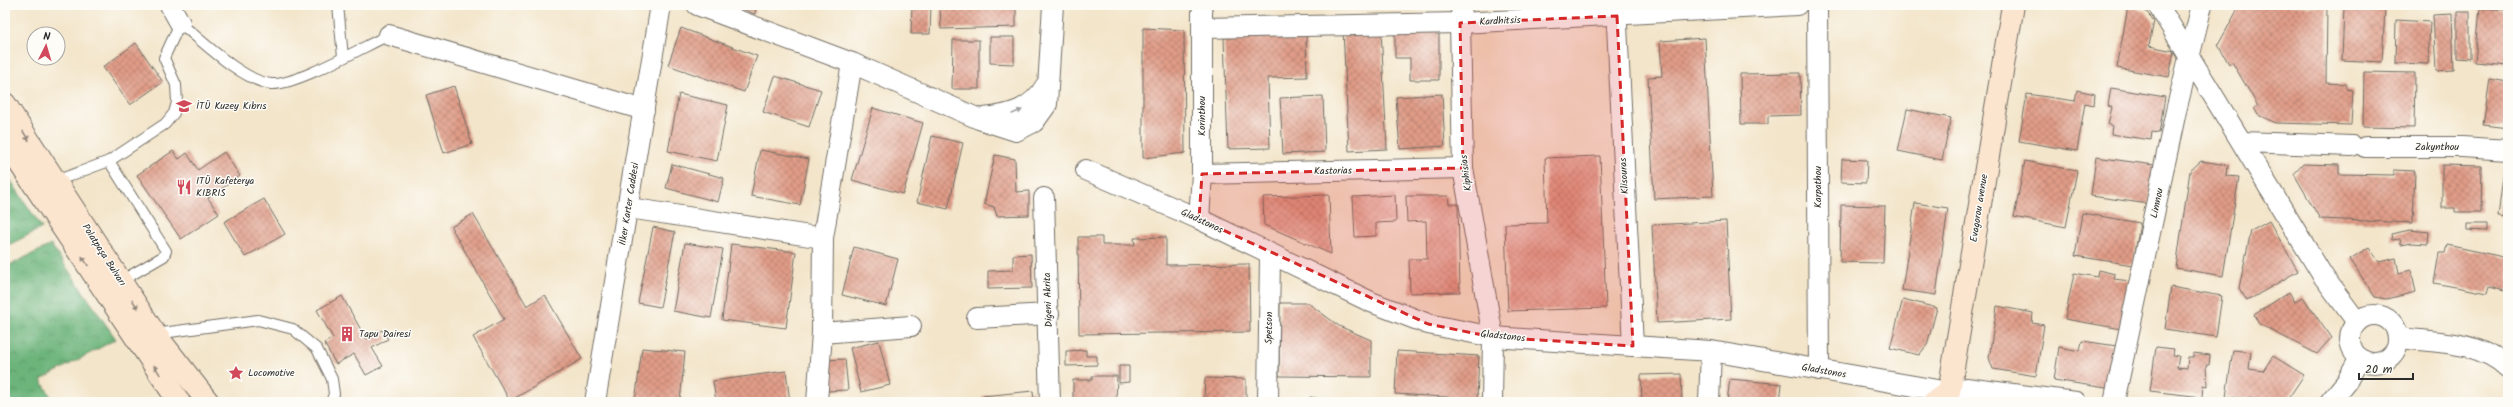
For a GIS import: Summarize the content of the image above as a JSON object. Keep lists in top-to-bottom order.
{
  "streets": {
    "main road": ["Evagorou avenue", "Polatpaşa Bulvarı"],
    "street": [
      "Kardhitsis",
      "Korinthou",
      "Zakynthou",
      "Kastorias",
      "Kiphisias",
      "Klisouras",
      "Karpathou",
      "Limnou",
      "İlker Karter Caddesi",
      "Gladstonos",
      "Digeni Akrita",
      "Spetson"
    ]
  },
  "crossings": [
    ["Kardhitsis", "Korinthou"],
    ["Kardhitsis", "Kiphisias"],
    ["Kardhitsis", "Klisouras"],
    ["Korinthou", "Kastorias"],
    ["Korinthou", "Gladstonos"],
    ["Kastorias", "Kiphisias"],
    ["Kiphisias", "Gladstonos"],
    ["Klisouras", "Gladstonos"],
    ["Karpathou", "Gladstonos"],
    ["Evagorou avenue", "Gladstonos"],
    ["Gladstonos", "Spetson"]
  ],
  "places": {
    "school or university": ["İTÜ Kuzey Kıbrıs"],
    "restaurant": ["ITÜ Kafeterya KIBRIS"],
    "building": ["Tapu Dairesi"],
    "place": ["Locomotive"]
  },
  "scale_bar": "20 m",
  "north": "top"
}
